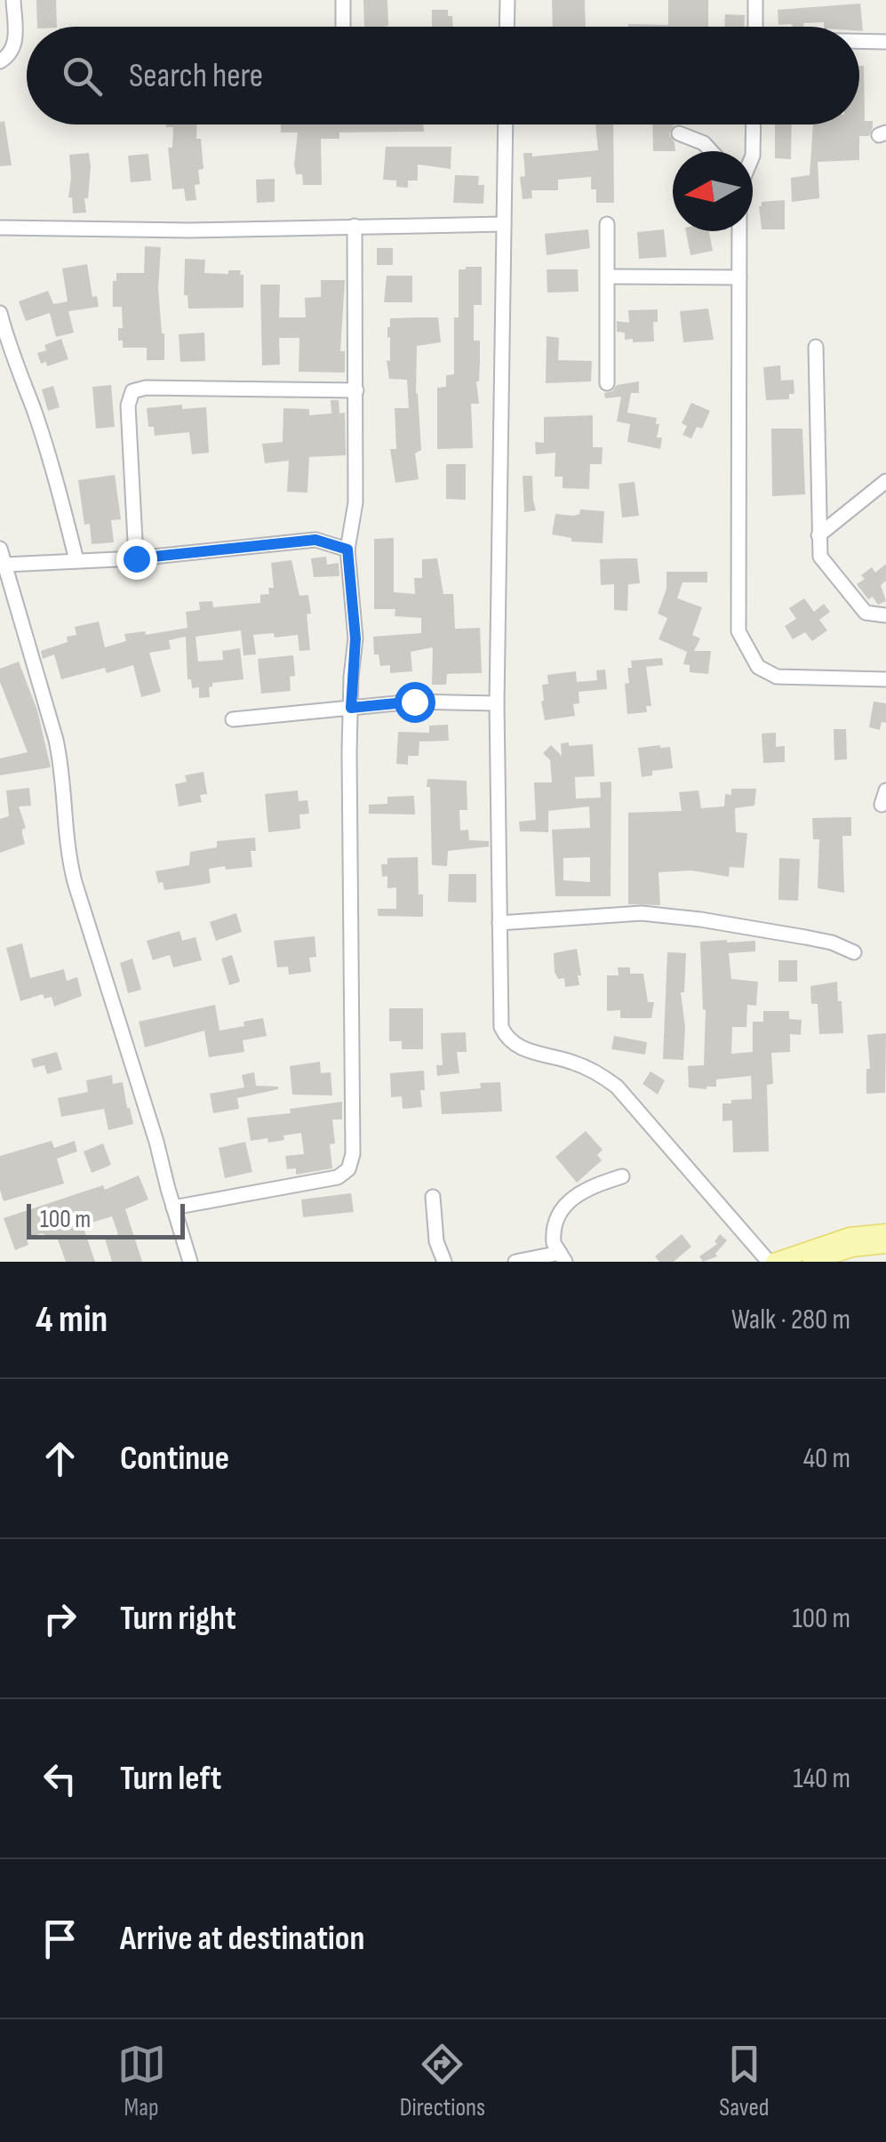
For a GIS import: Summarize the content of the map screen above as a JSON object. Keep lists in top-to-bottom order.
{
  "scale_bar": "100 m",
  "north": "left",
  "page": {
    "search": "Search here",
    "scale": "100 m",
    "heading": ["4 min", "Walk · 280 m"],
    "list": [
      ["Continue", "40 m"],
      ["Turn right", "100 m"],
      ["Turn left", "140 m"],
      "Arrive at destination"
    ],
    "nav": ["Map", "Directions", "Saved"]
  }
}
